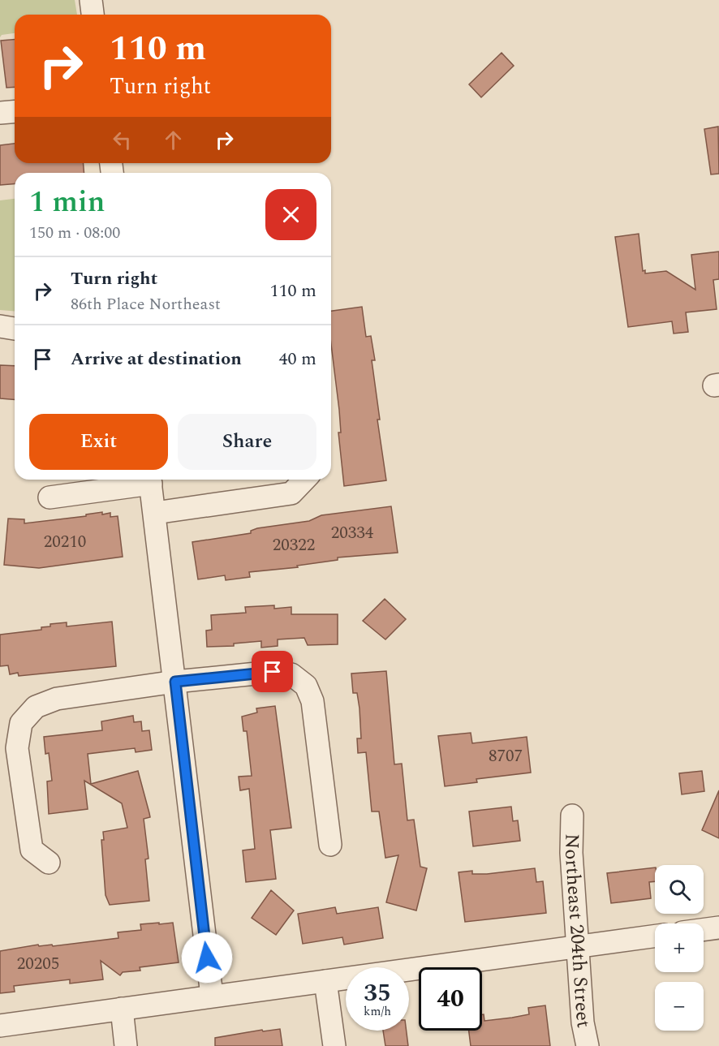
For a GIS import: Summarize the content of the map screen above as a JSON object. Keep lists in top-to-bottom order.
{
  "streets": {
    "street": ["Northeast 204th Street"]
  },
  "house_numbers": [
    "20334",
    "20210",
    "20322",
    "8707",
    "20205"
  ],
  "page": {
    "turn": ["110 m", "Turn right"],
    "heading": ["1 min", "150 m · 08:00"],
    "list": [
      {
        "name": "Turn right",
        "note": "86th Place Northeast",
        "value": "110 m"
      },
      {
        "name": "Arrive at destination",
        "value": "40 m"
      }
    ],
    "buttons": ["Exit", "Share"],
    "map_buttons": ["+", "−"],
    "speed": "35 km/h",
    "limit": "40"
  }
}
